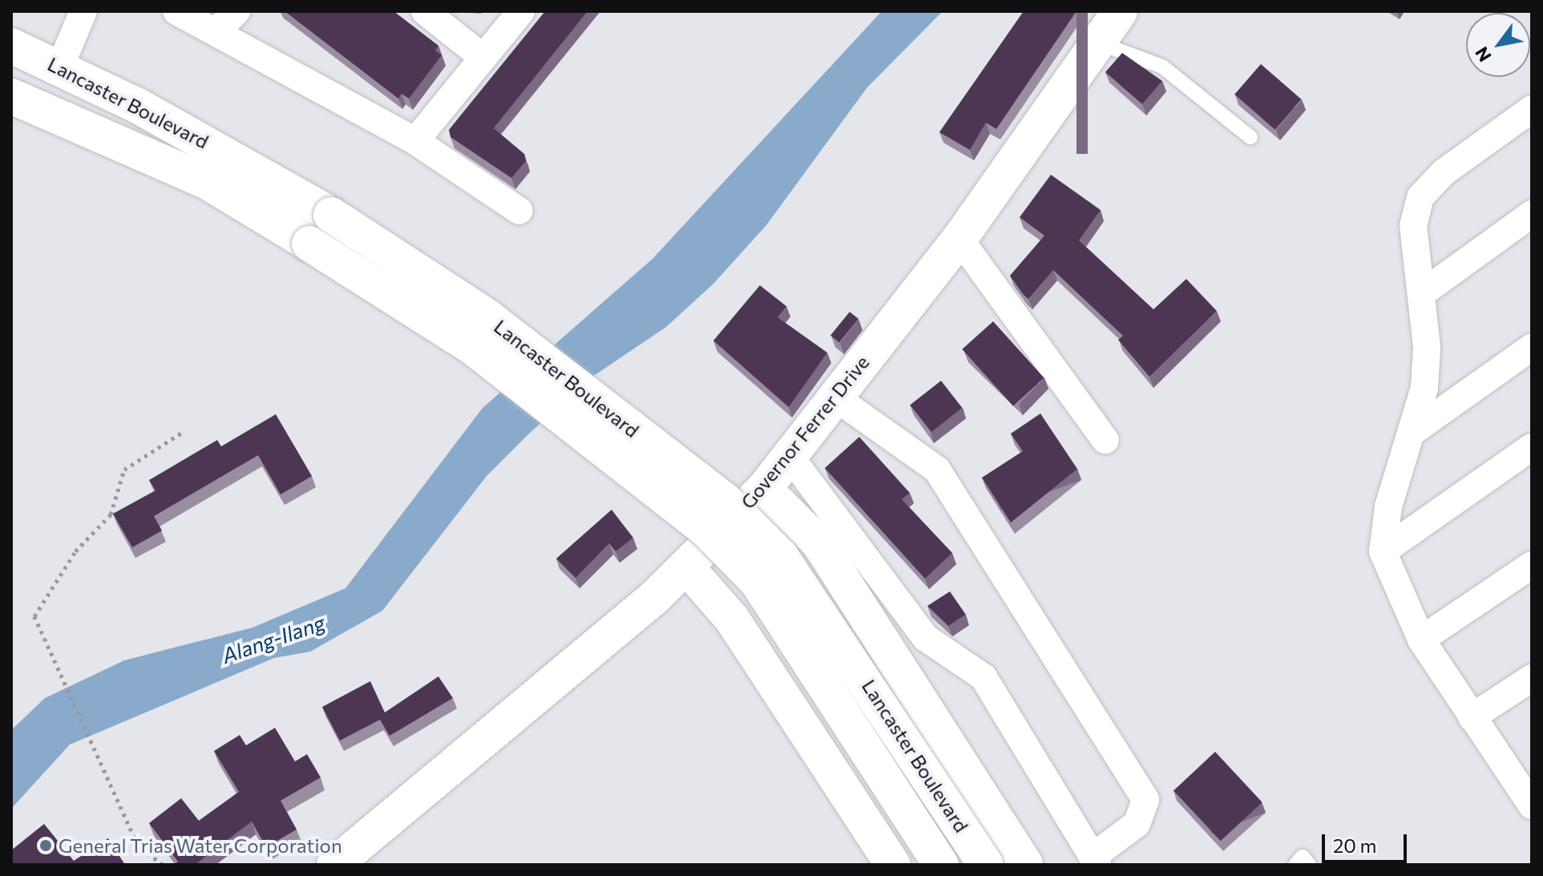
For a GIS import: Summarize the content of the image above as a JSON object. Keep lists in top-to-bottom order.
{
  "streets": {
    "main road": ["Lancaster Boulevard", "Governor Ferrer Drive"]
  },
  "water": ["Alang-Ilang"],
  "places": ["General Trias Water Corporation"],
  "scale_bar": "20 m",
  "north": "bottom left"
}
